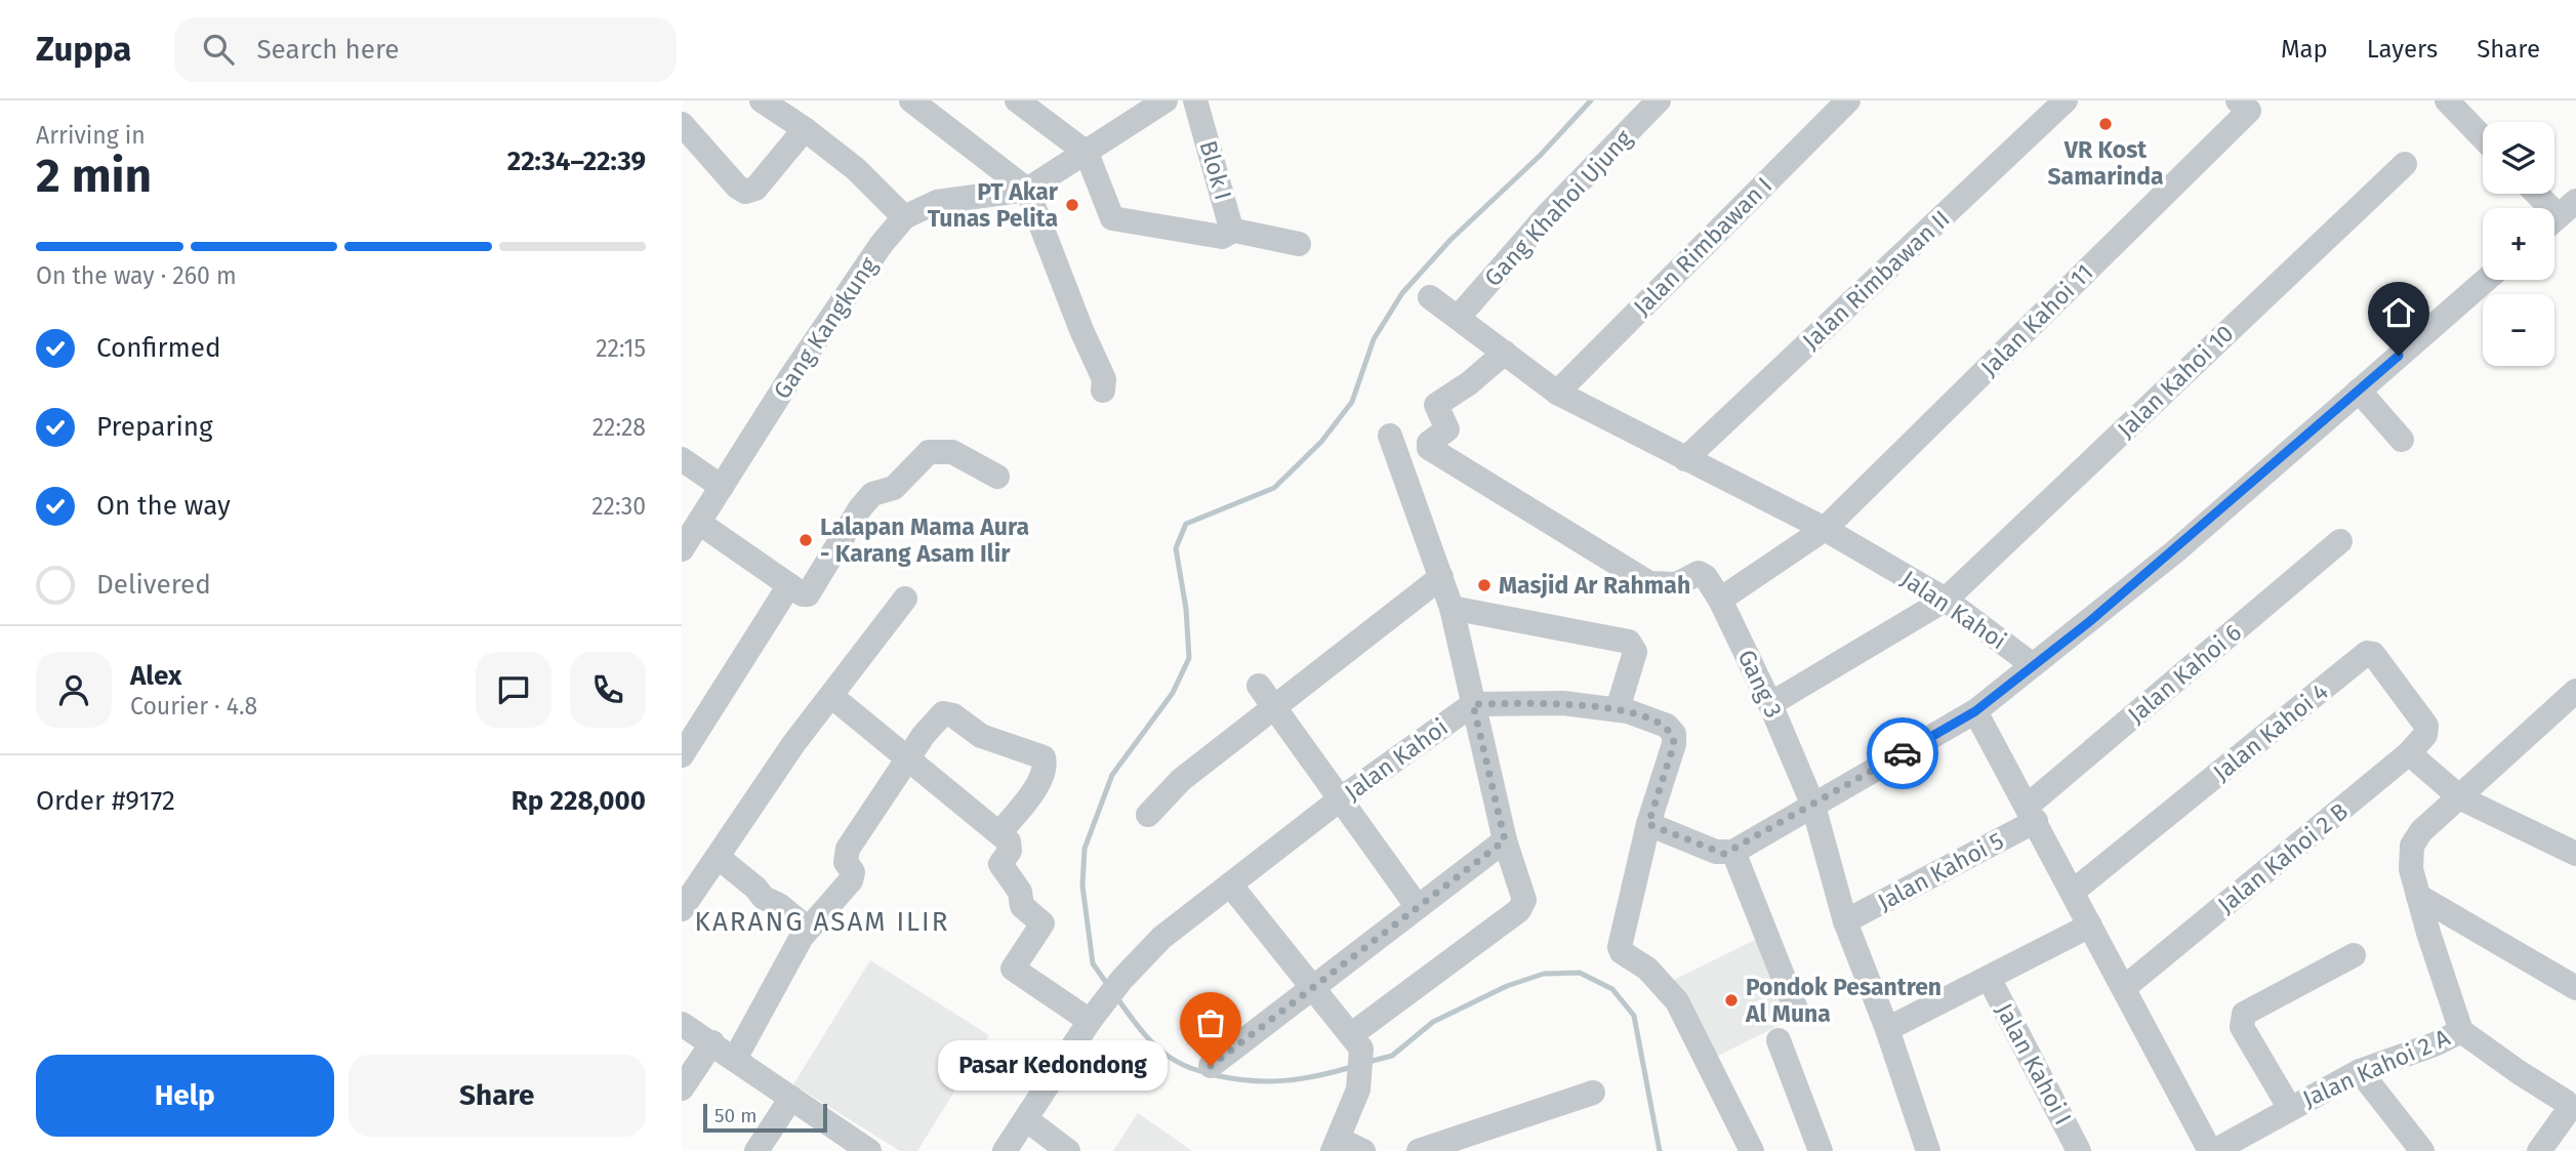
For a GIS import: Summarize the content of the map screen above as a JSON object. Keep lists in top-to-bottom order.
{
  "streets": {
    "street": [
      "Blok I",
      "Gang Khahoi Ujung",
      "Jalan Rimbawan I",
      "Jalan Rimbawan II",
      "Jalan Kahoi 11",
      "Gang Kangkung",
      "Jalan Kahoi 10",
      "Jalan Kahoi",
      "Jalan Kahoi 6",
      "Gang 3",
      "Jalan Kahoi 4",
      "Jalan Kahoi 2 B",
      "Jalan Kahoi 5",
      "Jalan Kahoi I",
      "Jalan Kahoi 2 A"
    ]
  },
  "crossings": [
    ["Gang Khahoi Ujung", "Jalan Kahoi"],
    ["Jalan Rimbawan I", "Jalan Kahoi"],
    ["Jalan Rimbawan II", "Jalan Kahoi"],
    ["Jalan Kahoi 11", "Jalan Kahoi"],
    ["Jalan Kahoi 11", "Gang 3"],
    ["Jalan Kahoi 10", "Jalan Kahoi"],
    ["Jalan Kahoi 10", "Gang 3"],
    ["Jalan Kahoi", "Gang 3"],
    ["Jalan Kahoi 6", "Jalan Kahoi 5"],
    ["Gang 3", "Jalan Kahoi 5"],
    ["Jalan Kahoi 4", "Jalan Kahoi 2 B"]
  ],
  "districts": ["KARANG ASAM ILIR"],
  "places": [
    "VR Kost Samarinda",
    "PT Akar Tunas Pelita",
    "Lalapan Mama Aura - Karang Asam Ilir",
    "Masjid Ar Rahmah",
    "Pondok Pesantren Al Muna",
    "Pasar Kedondong"
  ],
  "scale_bar": "50 m",
  "page": {
    "header": "Zuppa",
    "search": "Search here",
    "nav": ["Map", "Layers", "Share"],
    "heading": ["2 min", "Arriving in", "22:34–22:39"],
    "panel": [
      "Alex",
      "Courier · 4.8",
      "Order #9172",
      "Rp 228,000"
    ],
    "map_buttons": ["+", "−"],
    "bar": "On the way · 260 m",
    "list": [
      ["Confirmed", "22:15"],
      ["Preparing", "22:28"],
      ["On the way", "22:30"],
      "Delivered"
    ],
    "buttons": ["Help", "Share"],
    "bubble": "Pasar Kedondong",
    "scale": "50 m"
  }
}
